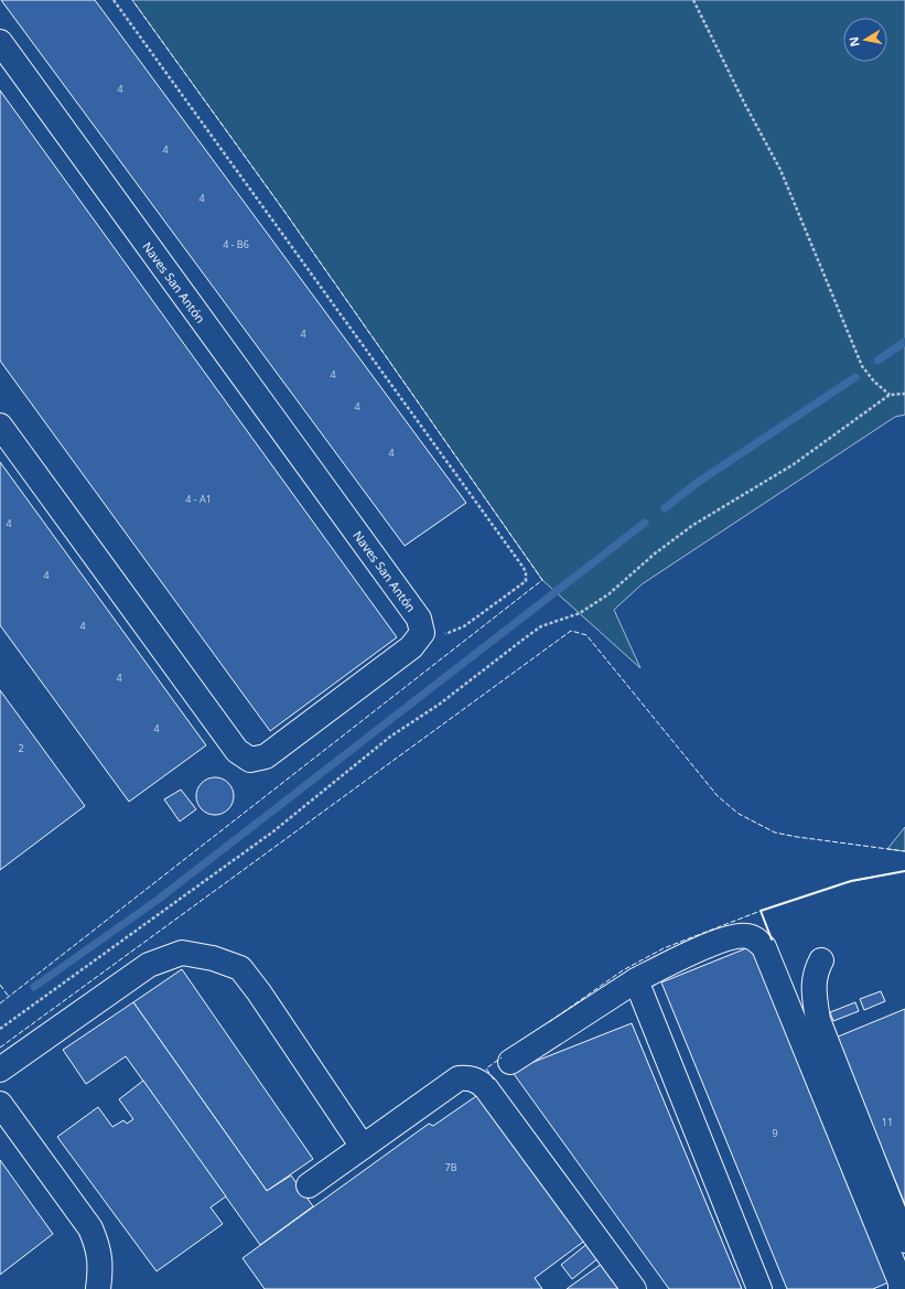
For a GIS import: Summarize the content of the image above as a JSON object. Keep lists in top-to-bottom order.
{
  "streets": {
    "lane": ["Naves San Antón"]
  },
  "house_numbers": [
    "4",
    "4",
    "4",
    "4 - B6",
    "4",
    "4",
    "4",
    "4",
    "4 - A1",
    "4",
    "4",
    "4",
    "4",
    "4",
    "2",
    "11",
    "9",
    "7B"
  ],
  "north": "left"
}
